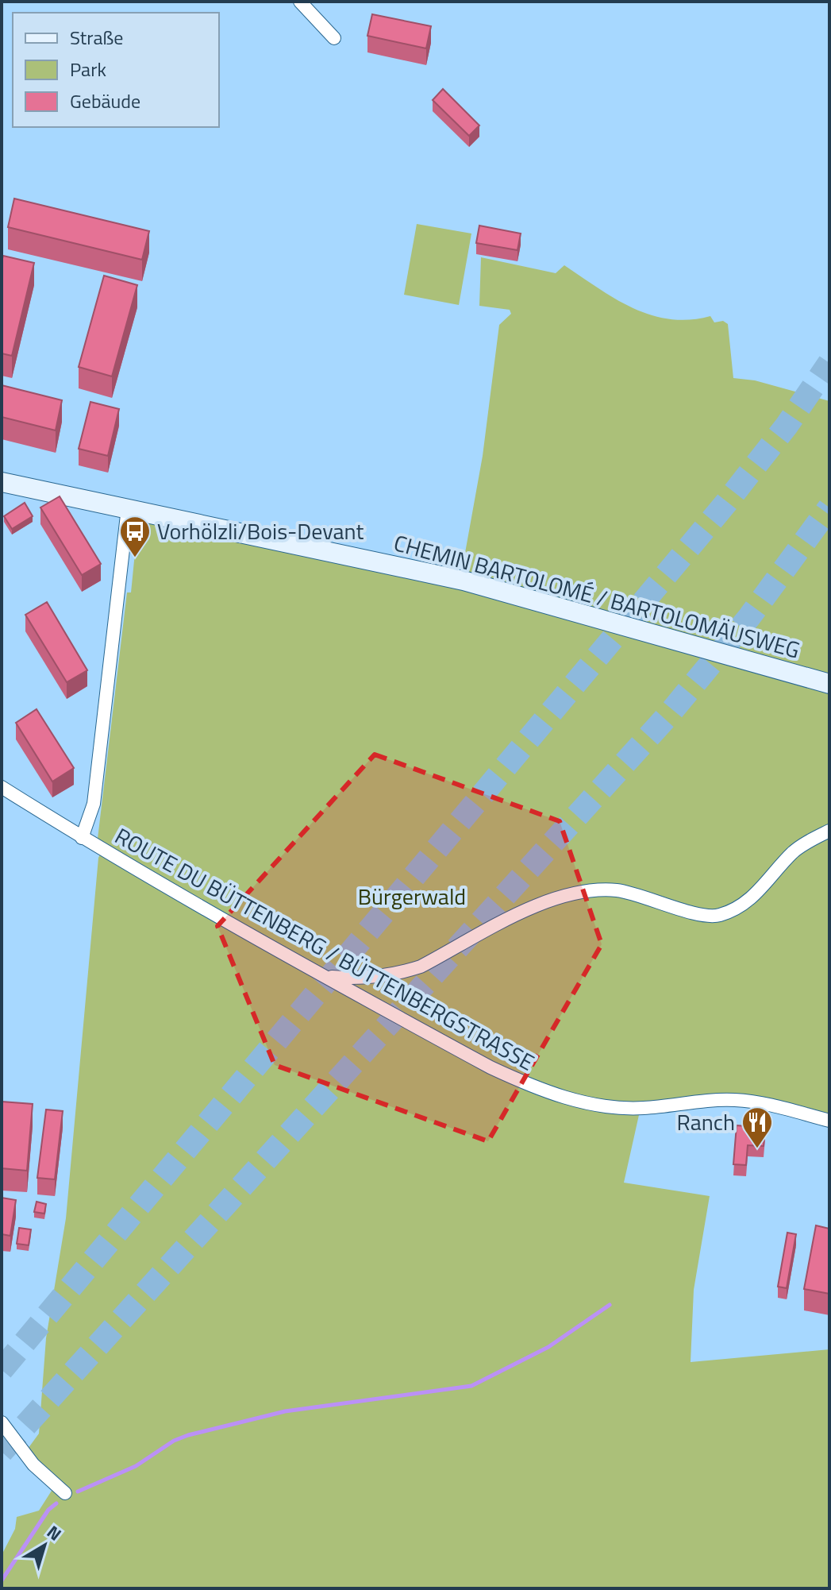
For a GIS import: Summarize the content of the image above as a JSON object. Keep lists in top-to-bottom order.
{
  "streets": {
    "street": ["CHEMIN BARTOLOMÉ / BARTOLOMÄUSWEG", "ROUTE DU BÜTTENBERG / BÜTTENBERGSTRASSE"]
  },
  "parks": ["Bürgerwald"],
  "places": {
    "bus stop": ["Vorhölzli/Bois-Devant"],
    "restaurant": ["Ranch"]
  },
  "legend": ["Straße", "Park", "Gebäude"],
  "north": "top right"
}
